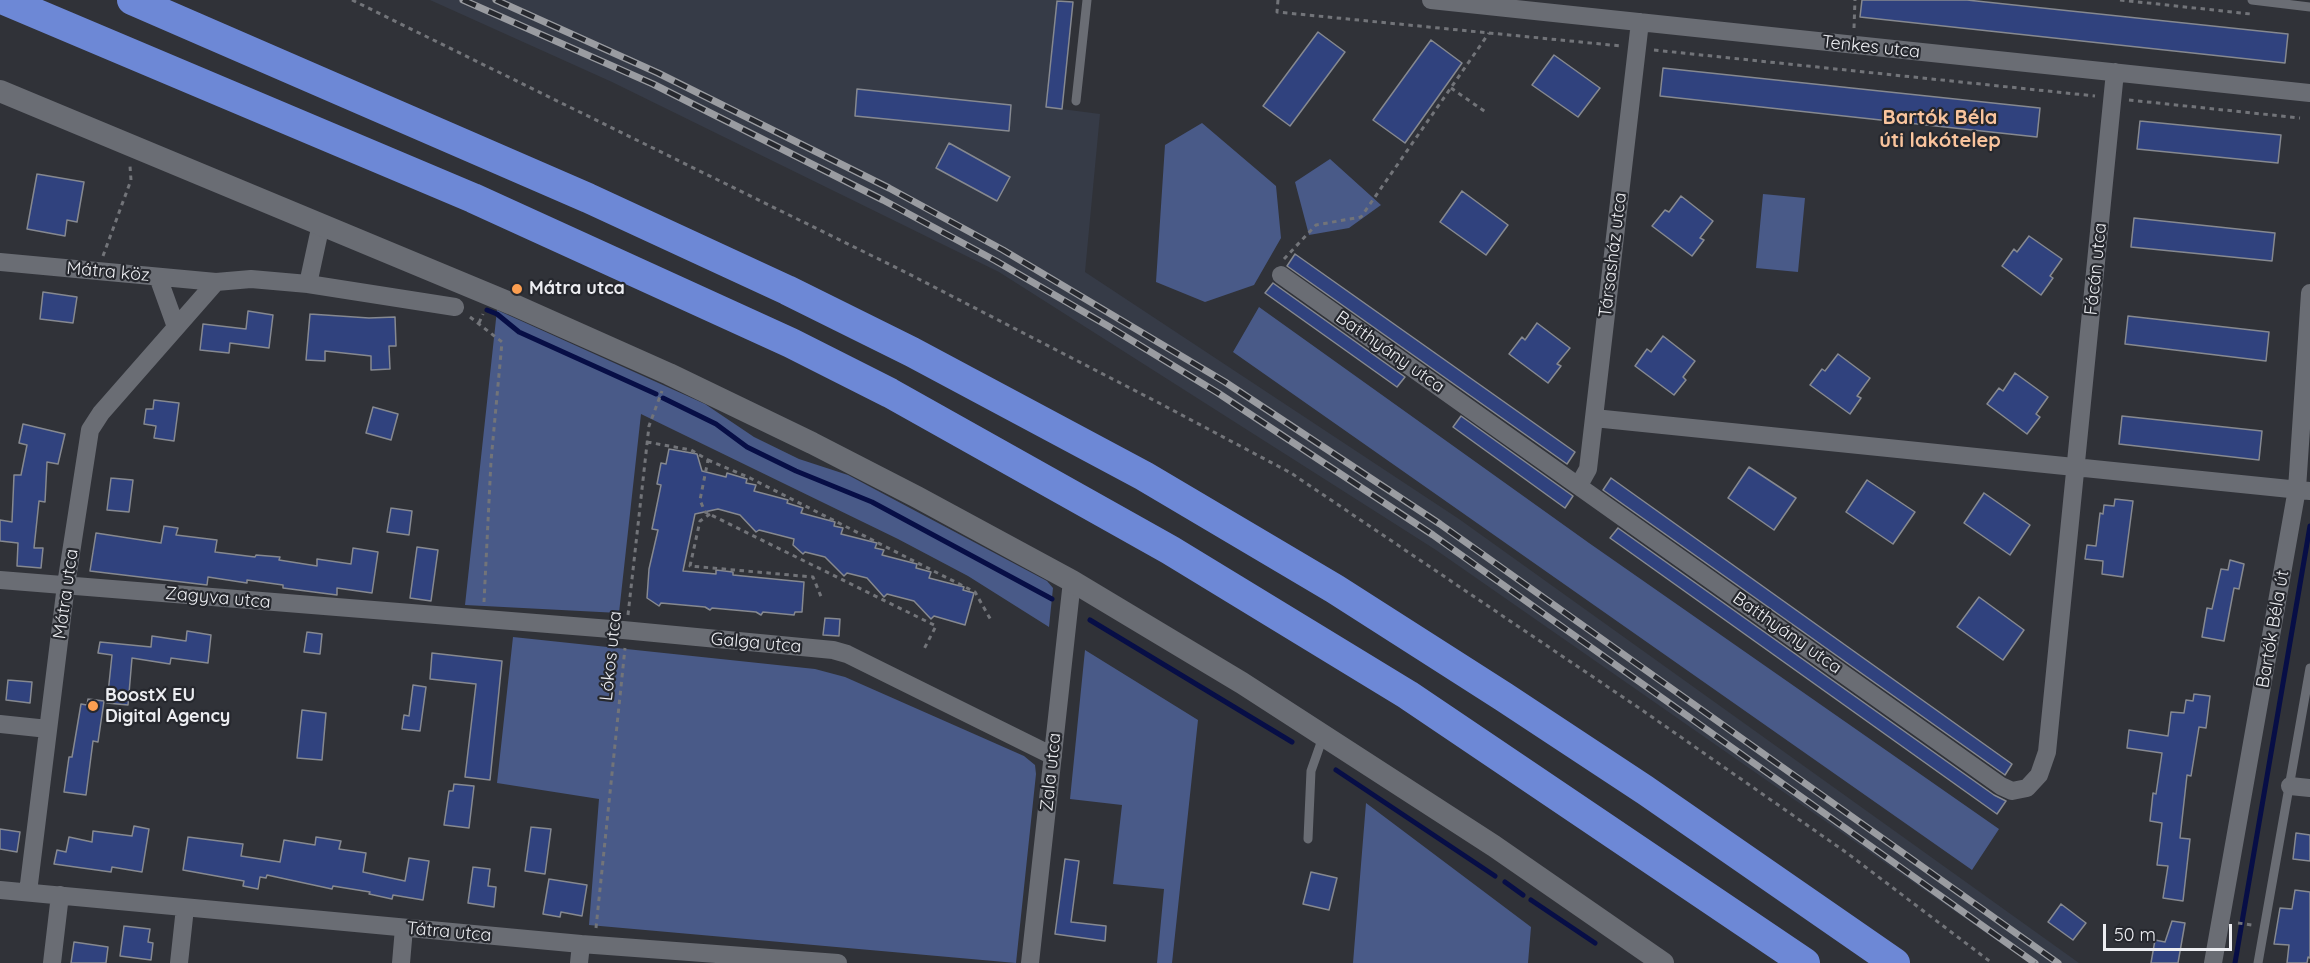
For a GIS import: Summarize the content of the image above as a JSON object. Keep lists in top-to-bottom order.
{
  "streets": {
    "street": [
      "Tenkes utca",
      "Társasház utca",
      "Fácán utca",
      "Mátra köz",
      "Batthyány utca",
      "Mátra utca",
      "Zagyva utca",
      "Bartók Béla út",
      "Galga utca",
      "Zala utca",
      "Tátra utca"
    ],
    "path": ["Lókos utca"]
  },
  "crossings": [
    ["Tenkes utca", "Társasház utca"],
    ["Tenkes utca", "Fácán utca"],
    ["Társasház utca", "Batthyány utca"],
    ["Fácán utca", "Batthyány utca"],
    ["Mátra köz", "Mátra utca"],
    ["Mátra utca", "Zagyva utca"],
    ["Mátra utca", "Tátra utca"],
    ["Zagyva utca", "Galga utca"],
    ["Galga utca", "Lókos utca"],
    ["Galga utca", "Zala utca"],
    ["Lókos utca", "Tátra utca"]
  ],
  "districts": ["Bartók Béla úti lakótelep"],
  "places": ["Mátra utca", "BoostX EU Digital Agency"],
  "scale_bar": "50 m"
}
